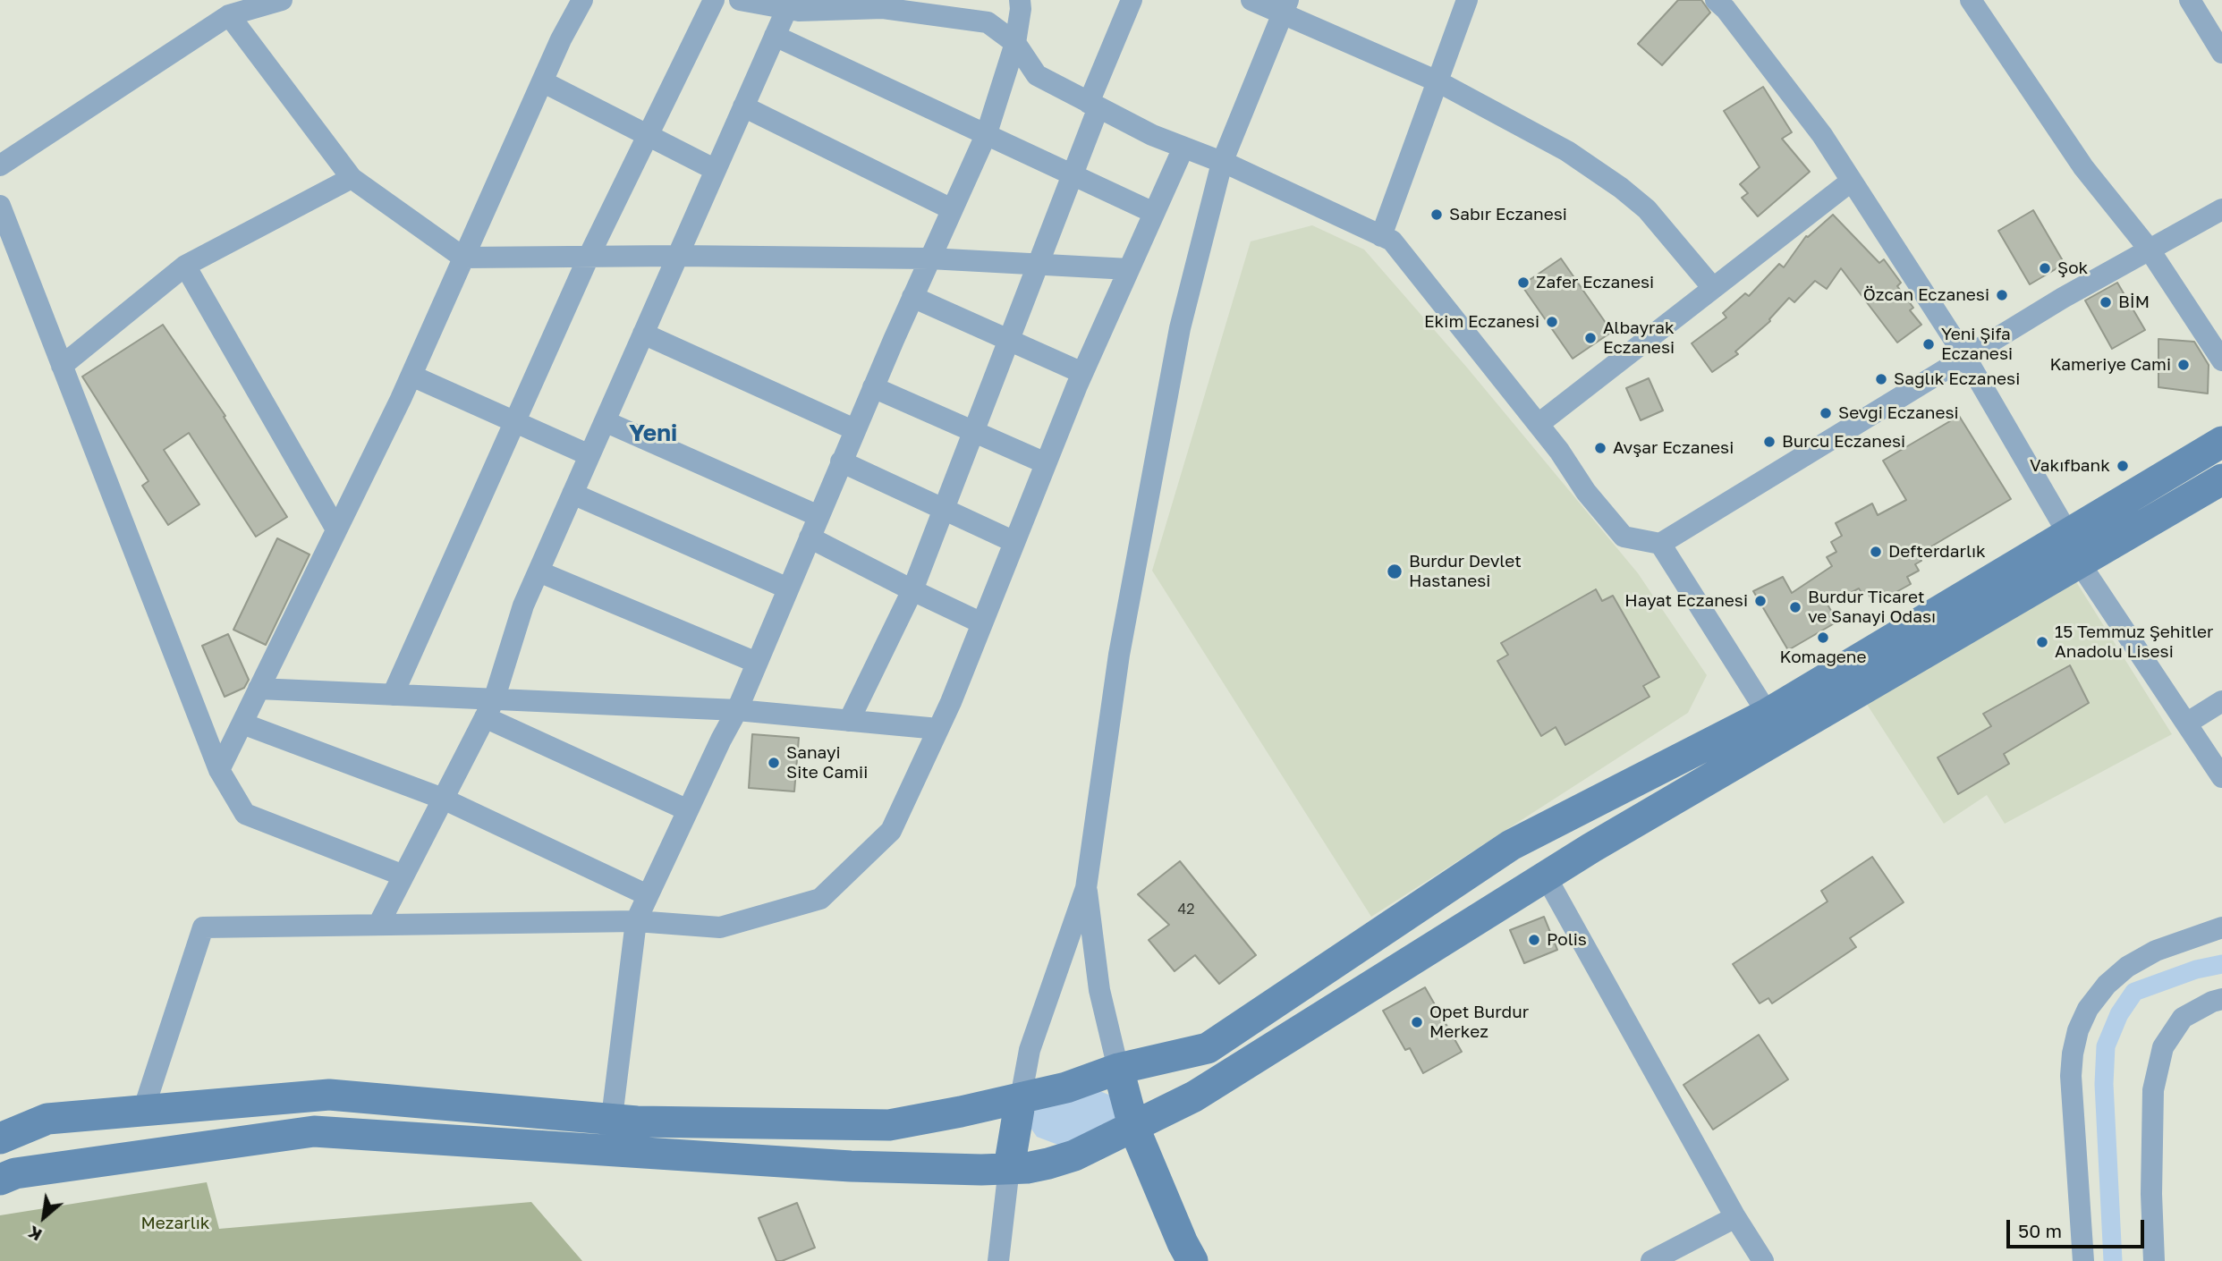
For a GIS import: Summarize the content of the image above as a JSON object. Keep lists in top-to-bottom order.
{
  "districts": ["Yeni"],
  "parks": ["Mezarlık"],
  "places": [
    "Sabır Eczanesi",
    "Şok",
    "Zafer Eczanesi",
    "Özcan Eczanesi",
    "BİM",
    "Ekim Eczanesi",
    "Albayrak Eczanesi",
    "Yeni Şifa Eczanesi",
    "Kameriye Cami",
    "Sağlık Eczanesi",
    "Sevgi Eczanesi",
    "Burcu Eczanesi",
    "Avşar Eczanesi",
    "Vakıfbank",
    "Defterdarlık",
    "Burdur Devlet Hastanesi",
    "Hayat Eczanesi",
    "Burdur Ticaret ve Sanayi Odası",
    "Komagene",
    "15 Temmuz Şehitler Anadolu Lisesi",
    "Sanayi Site Camii",
    "Polis",
    "Opet Burdur Merkez"
  ],
  "house_numbers": ["42"],
  "scale_bar": "50 m",
  "north": "bottom left"
}
